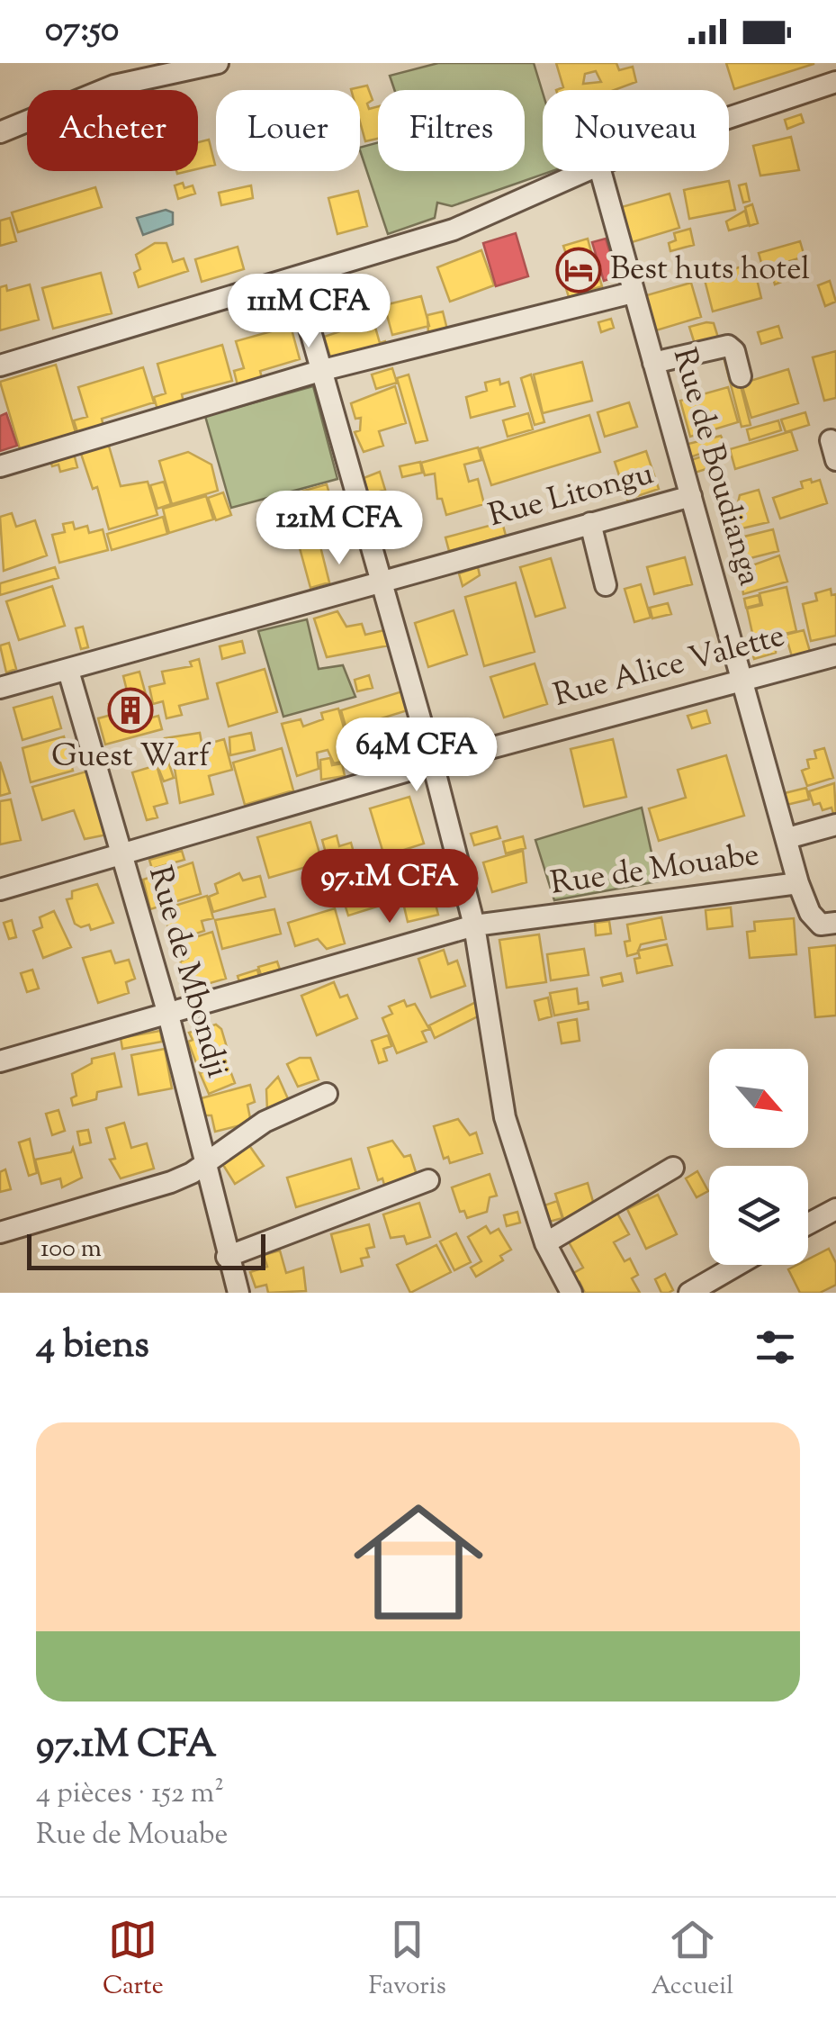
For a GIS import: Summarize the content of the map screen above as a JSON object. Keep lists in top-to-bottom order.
{
  "streets": {
    "street": [
      "Rue de Boudianga",
      "Rue Litongu",
      "Rue Alice Valette",
      "Rue de Mouabe",
      "Rue de Mbondji"
    ]
  },
  "crossings": [
    ["Rue de Boudianga", "Rue Litongu"],
    ["Rue de Boudianga", "Rue Alice Valette"],
    ["Rue de Boudianga", "Rue de Mouabe"],
    ["Rue Litongu", "Rue de Mbondji"],
    ["Rue Alice Valette", "Rue de Mbondji"],
    ["Rue de Mouabe", "Rue de Mbondji"]
  ],
  "places": {
    "hotel": ["Best huts hotel"],
    "building": ["Guest Warf"]
  },
  "scale_bar": "100 m",
  "north": "bottom right",
  "page": {
    "status": "07:50",
    "chip": [
      "Acheter",
      "Louer",
      "Filtres",
      "Nouveau"
    ],
    "price": [
      "111M CFA",
      "121M CFA",
      "64M CFA",
      "97.1M CFA"
    ],
    "scale": "100 m",
    "heading": "4 biens",
    "list": [
      {
        "name": "97.1M CFA",
        "note": "4 pièces · 152 m² · Rue de Mouabe"
      }
    ],
    "tabs": ["Carte", "Favoris", "Accueil"]
  }
}
